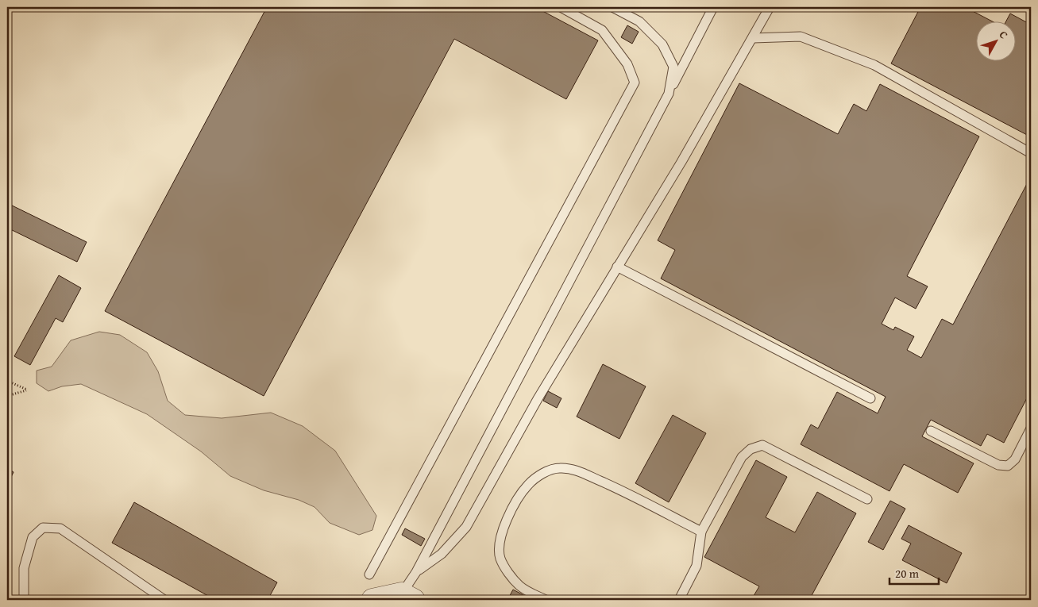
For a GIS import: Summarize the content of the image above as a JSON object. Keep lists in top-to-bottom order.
{
  "scale_bar": "20 m",
  "north": "top right"
}
